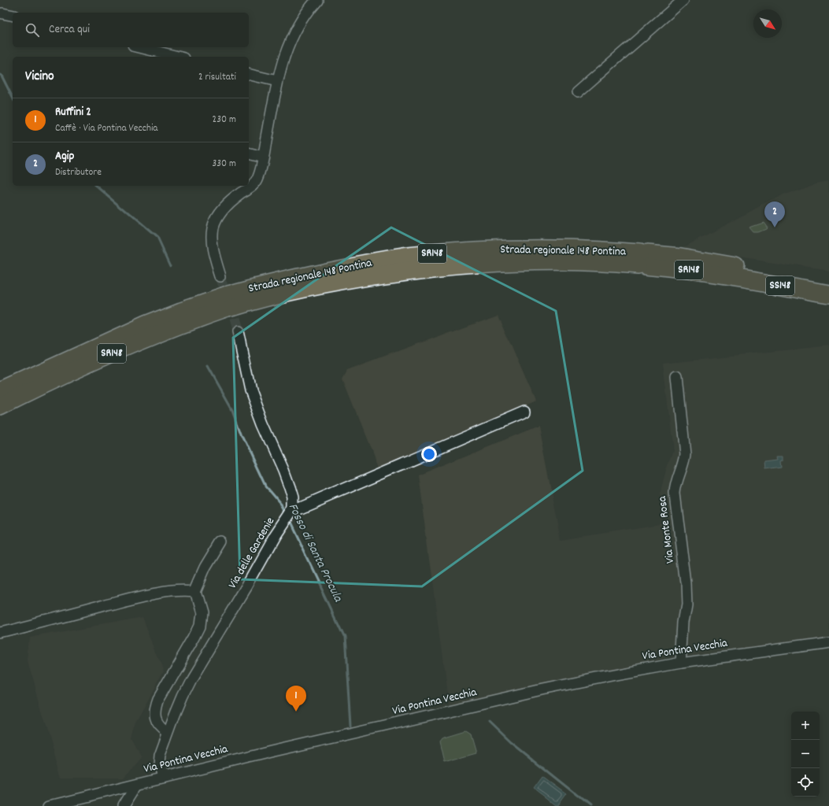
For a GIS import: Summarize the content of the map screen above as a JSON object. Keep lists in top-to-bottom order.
{
  "streets": {
    "highway": ["Strada regionale 148 Pontina", "SR148", "SS148"],
    "street": ["Via Monte Rosa", "Via delle Gardenie", "Via Pontina Vecchia"]
  },
  "crossings": [
    ["Strada regionale 148 Pontina", "SR148"],
    ["Strada regionale 148 Pontina", "SS148"],
    ["Via Monte Rosa", "Via Pontina Vecchia"],
    ["Via delle Gardenie", "Via Pontina Vecchia"]
  ],
  "water": ["Fosso di Santa Procula"],
  "north": "bottom right",
  "page": {
    "search": "Cerca qui",
    "heading": ["Vicino", "2 risultati"],
    "list": [
      {
        "mark": "1",
        "name": "Ruffini 2",
        "note": "Caffè · Via Pontina Vecchia",
        "value": "230 m"
      },
      {
        "mark": "2",
        "name": "Agip",
        "note": "Distributore",
        "value": "330 m"
      }
    ],
    "pins": ["2", "1"],
    "map_buttons": ["+", "−"]
  }
}
